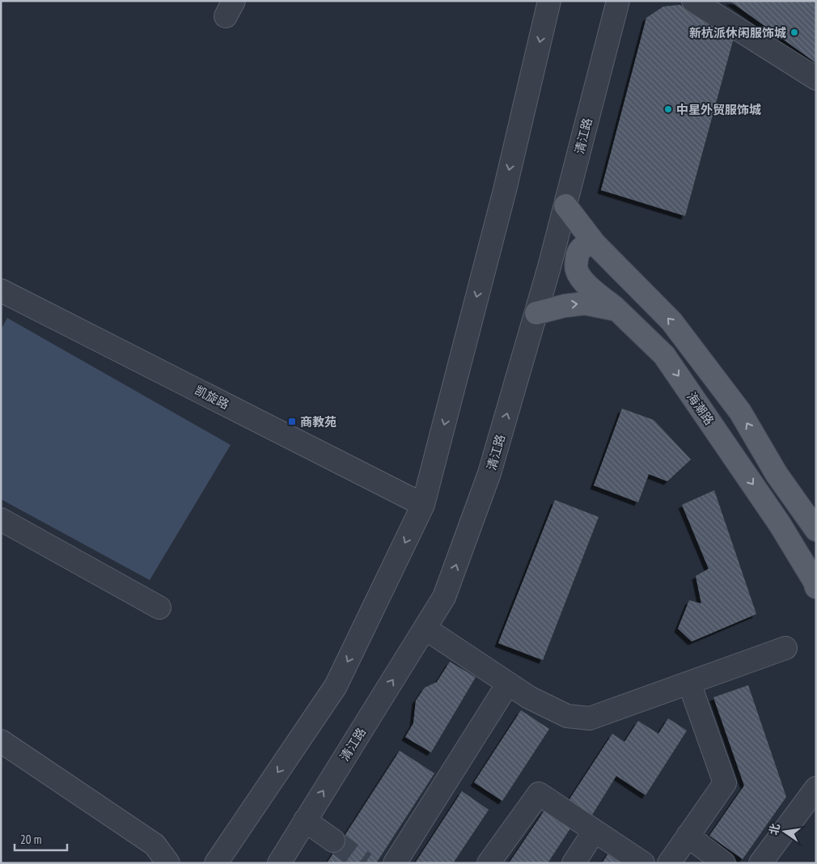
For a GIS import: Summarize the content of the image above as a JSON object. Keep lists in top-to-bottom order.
{
  "streets": {
    "main road": ["海潮路"],
    "street": ["清江路", "凯旋路"]
  },
  "places": {
    "other": ["新杭派休闲服饰城", "中星外贸服饰城"],
    "transit": ["商教苑"]
  },
  "scale_bar": "20 m",
  "north": "left"
}
